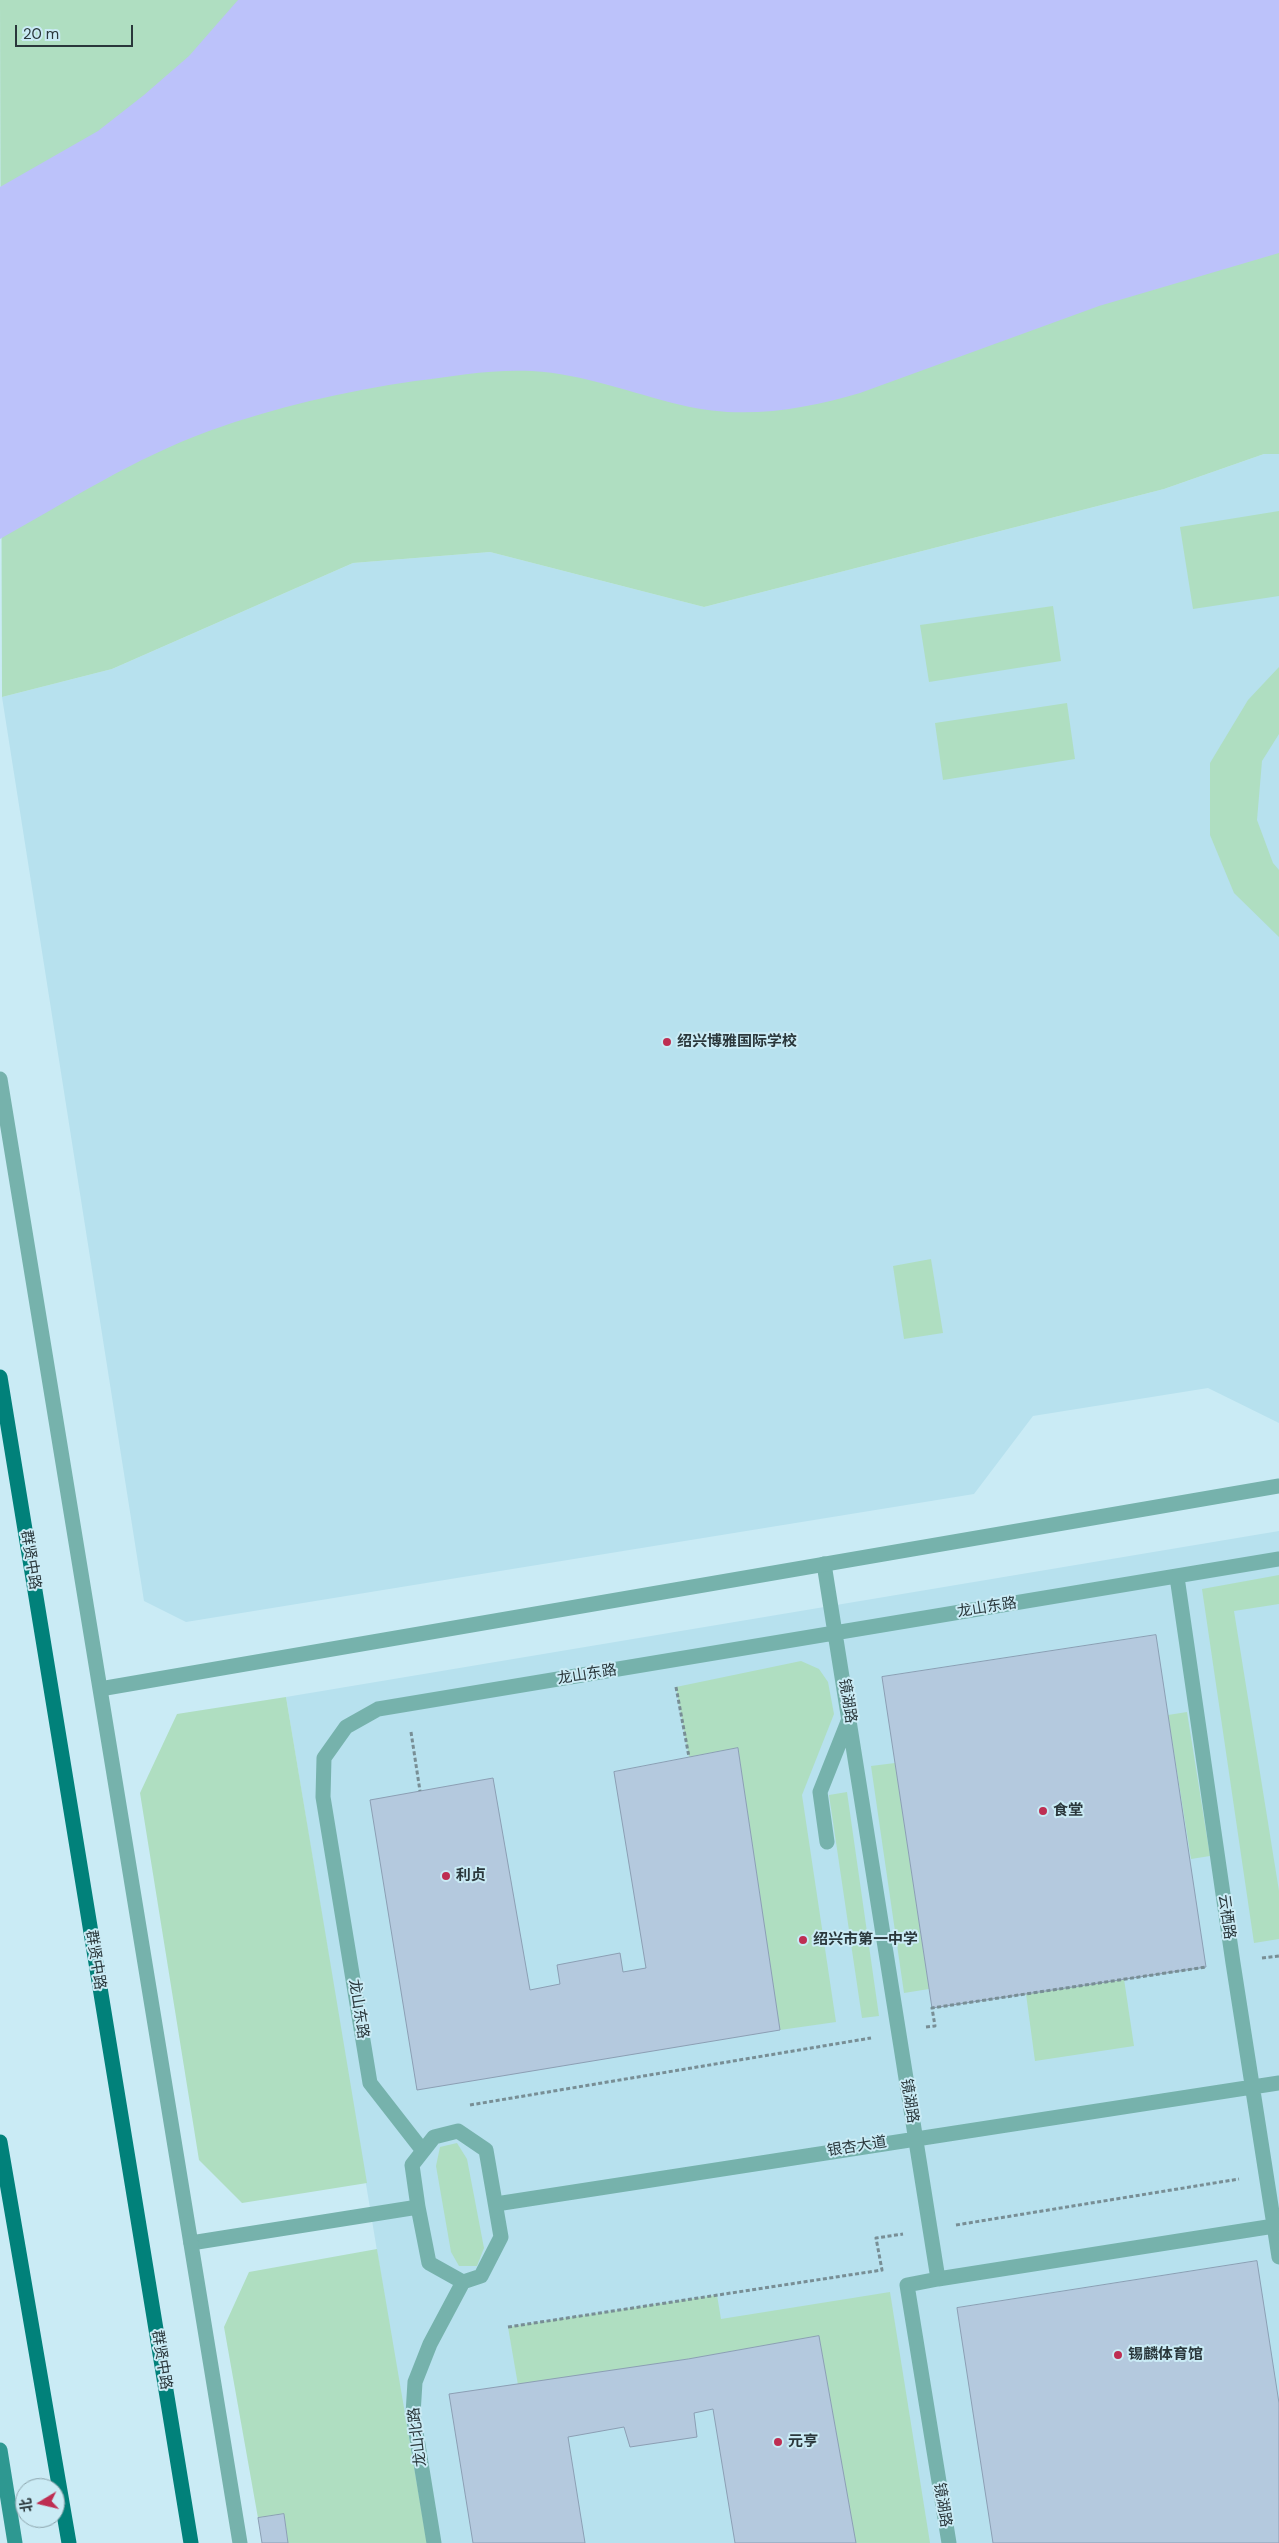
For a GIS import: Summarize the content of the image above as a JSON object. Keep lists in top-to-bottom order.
{
  "streets": {
    "main road": ["群贤中路"],
    "street": [
      "龙山东路",
      "镜湖路",
      "云栖路",
      "银杏大道",
      "龙山北路"
    ]
  },
  "crossings": [
    ["龙山东路", "镜湖路"],
    ["龙山东路", "云栖路"],
    ["镜湖路", "银杏大道"],
    ["云栖路", "银杏大道"]
  ],
  "places": [
    "绍兴博雅国际学校",
    "食堂",
    "利贞",
    "绍兴市第一中学",
    "锡麟体育馆",
    "元亨"
  ],
  "scale_bar": "20 m",
  "north": "left"
}
